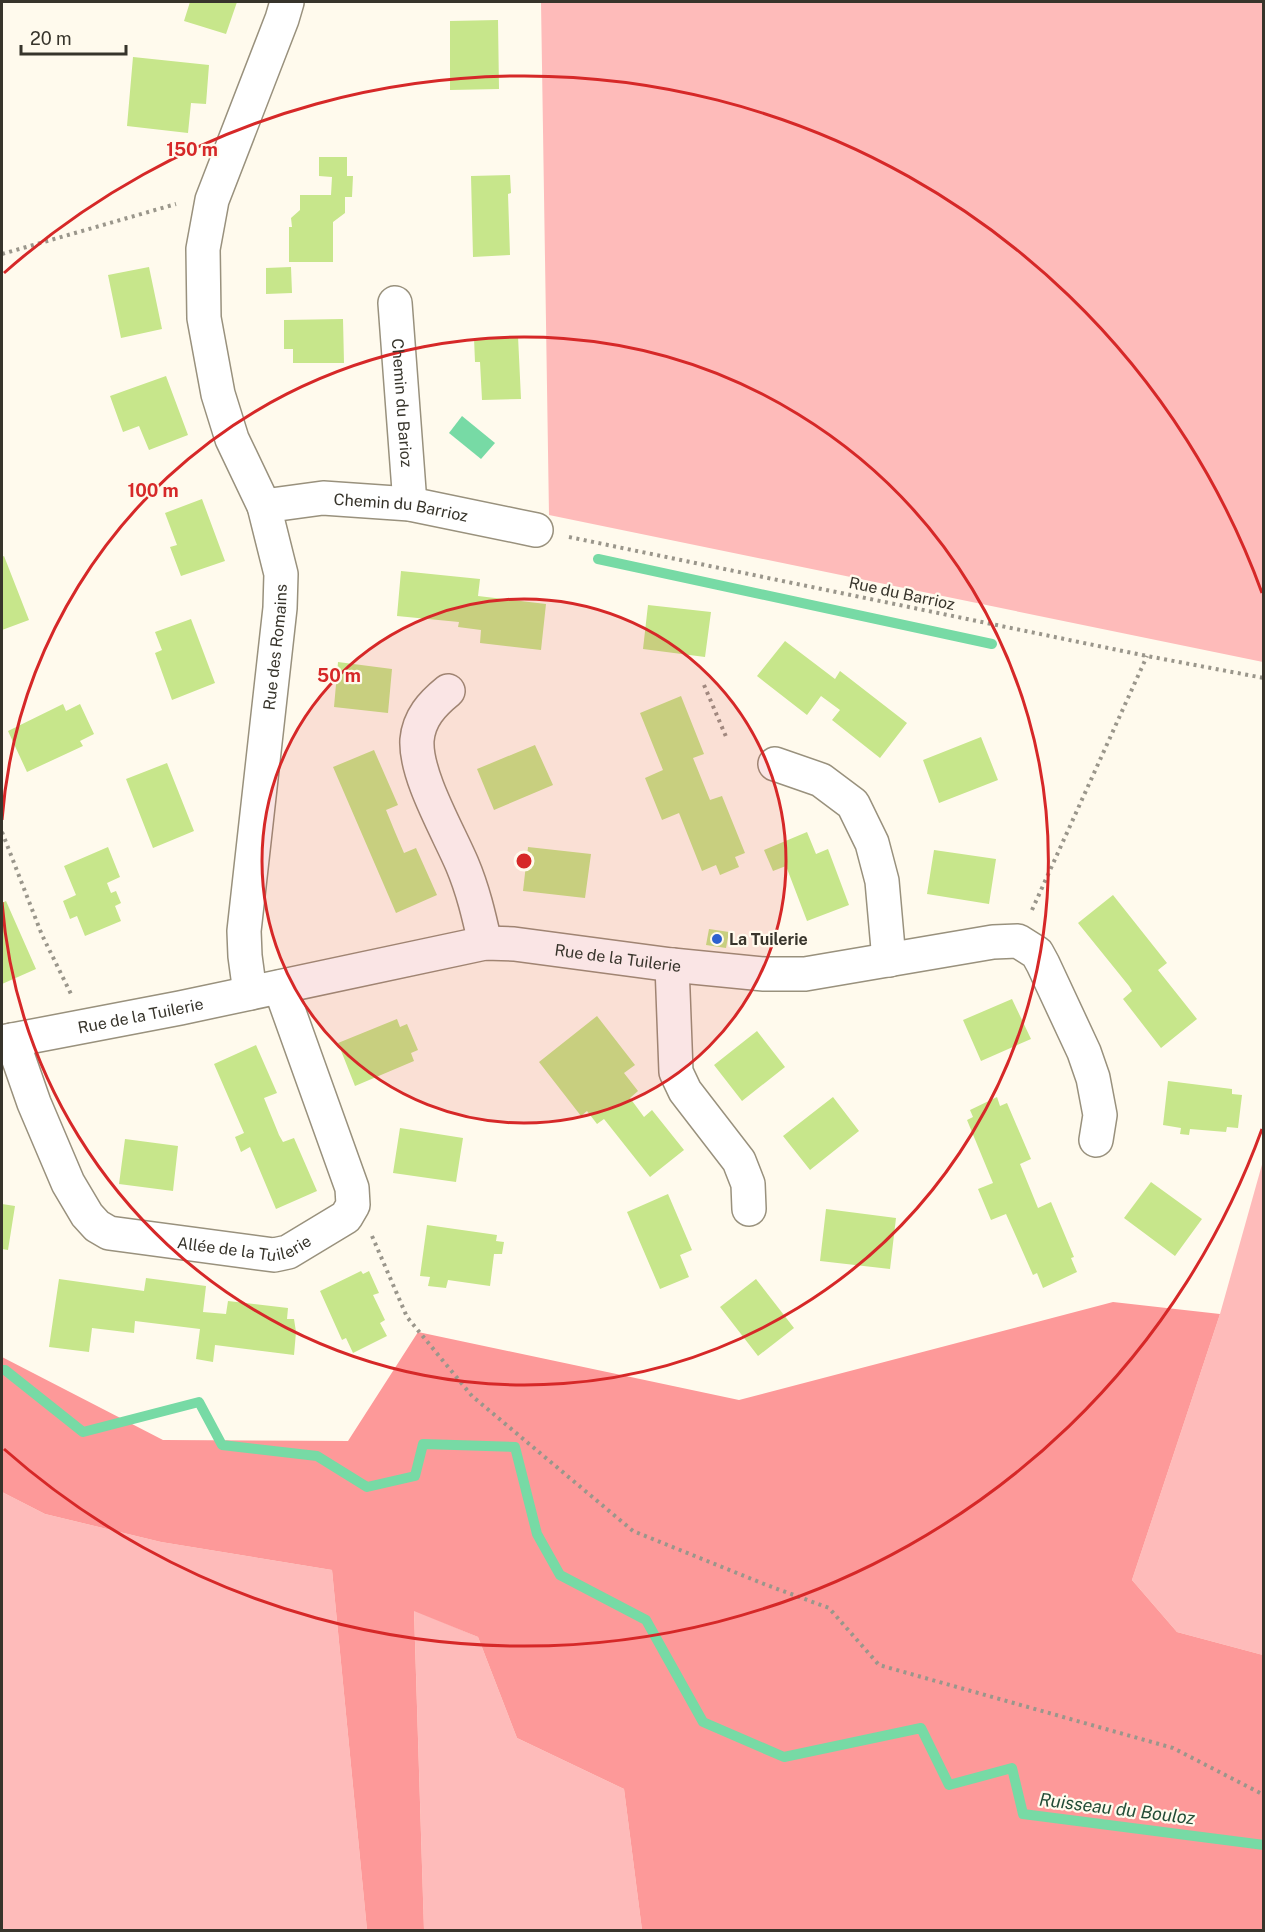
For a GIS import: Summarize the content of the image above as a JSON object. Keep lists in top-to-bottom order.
{
  "streets": {
    "street": [
      "Chemin du Barioz",
      "Chemin du Barrioz",
      "Rue des Romains",
      "Rue de la Tuilerie",
      "Allée de la Tuilerie"
    ],
    "path": ["Rue du Barrioz"]
  },
  "crossings": [
    ["Chemin du Barioz", "Chemin du Barrioz"],
    ["Chemin du Barrioz", "Rue du Barrioz"],
    ["Chemin du Barrioz", "Rue des Romains"],
    ["Rue des Romains", "Rue de la Tuilerie"],
    ["Rue de la Tuilerie", "Allée de la Tuilerie"]
  ],
  "water": ["Ruisseau du Bouloz"],
  "places": ["La Tuilerie"],
  "scale_bar": "20 m",
  "rings": ["150 m", "100 m", "50 m"]
}
